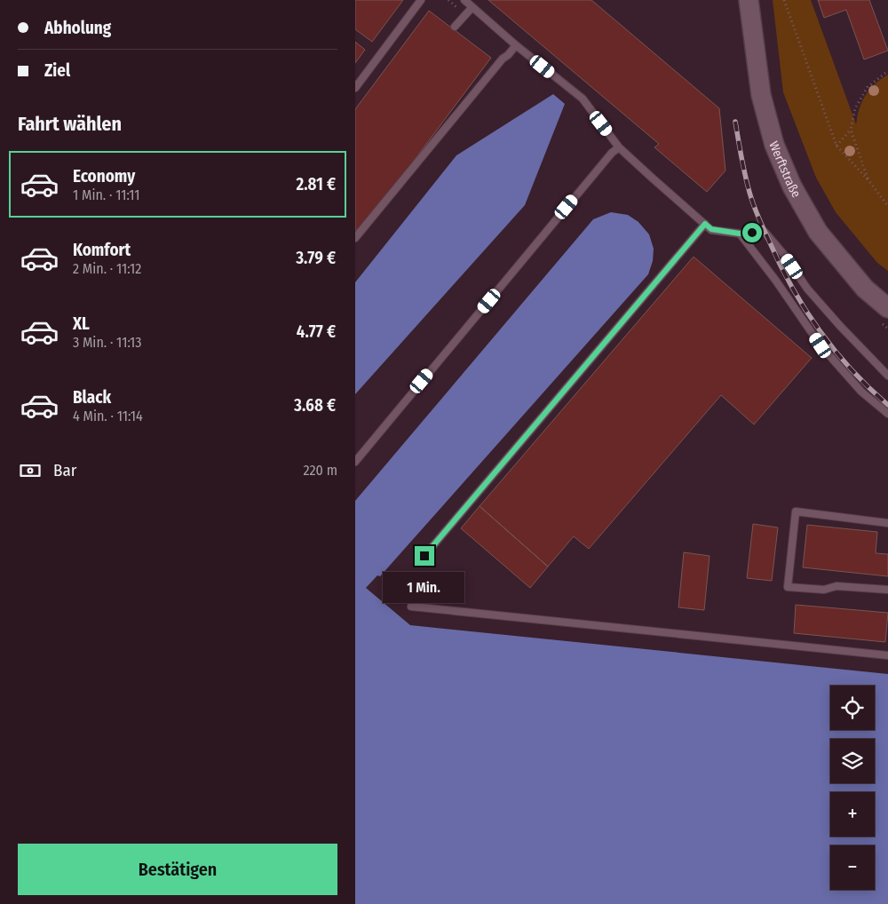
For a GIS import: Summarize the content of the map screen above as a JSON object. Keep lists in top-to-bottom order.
{
  "streets": {
    "main road": ["Werftstraße"]
  },
  "page": {
    "banner": ["Abholung", "Ziel"],
    "heading": "Fahrt wählen",
    "list": [
      {
        "name": "Economy",
        "note": "1 Min. · 11:11",
        "value": "2.81 €"
      },
      {
        "name": "Komfort",
        "note": "2 Min. · 11:12",
        "value": "3.79 €"
      },
      {
        "name": "XL",
        "note": "3 Min. · 11:13",
        "value": "4.77 €"
      },
      {
        "name": "Black",
        "note": "4 Min. · 11:14",
        "value": "3.68 €"
      }
    ],
    "pay": ["Bar", "220 m"],
    "bubble": "1 Min.",
    "map_buttons": ["+", "−"],
    "buttons": "Bestätigen"
  }
}
